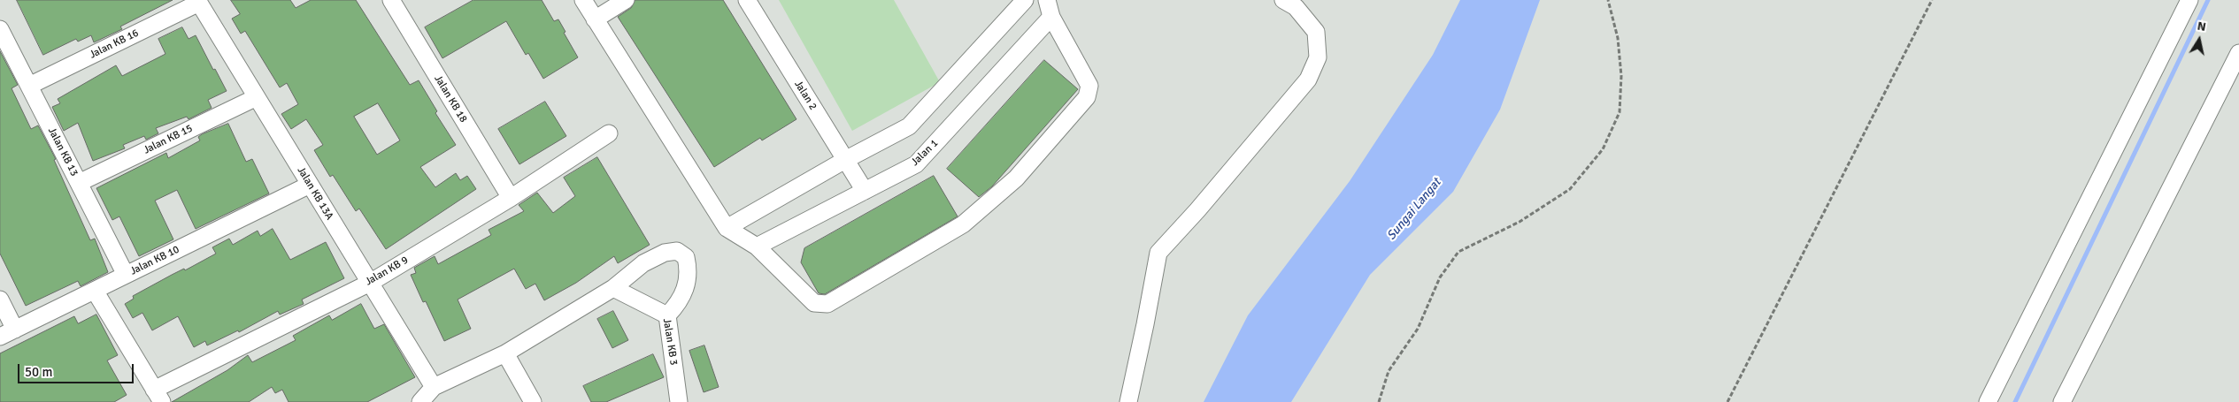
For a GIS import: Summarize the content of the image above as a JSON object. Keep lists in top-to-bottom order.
{
  "streets": {
    "street": [
      "Jalan KB 16",
      "Jalan 2",
      "Jalan KB 18",
      "Jalan KB 15",
      "Jalan KB 13",
      "Jalan 1",
      "Jalan KB 13A",
      "Jalan KB 10",
      "Jalan KB 9",
      "Jalan KB 3"
    ]
  },
  "crossings": [
    ["Jalan KB 16", "Jalan KB 13"],
    ["Jalan KB 16", "Jalan KB 13A"],
    ["Jalan 2", "Jalan 1"],
    ["Jalan KB 18", "Jalan KB 9"],
    ["Jalan KB 15", "Jalan KB 13"],
    ["Jalan KB 15", "Jalan KB 13A"],
    ["Jalan KB 13", "Jalan KB 10"],
    ["Jalan KB 13A", "Jalan KB 10"],
    ["Jalan KB 13A", "Jalan KB 9"]
  ],
  "water": ["Sungai Langat"],
  "scale_bar": "50 m",
  "north": "top"
}
